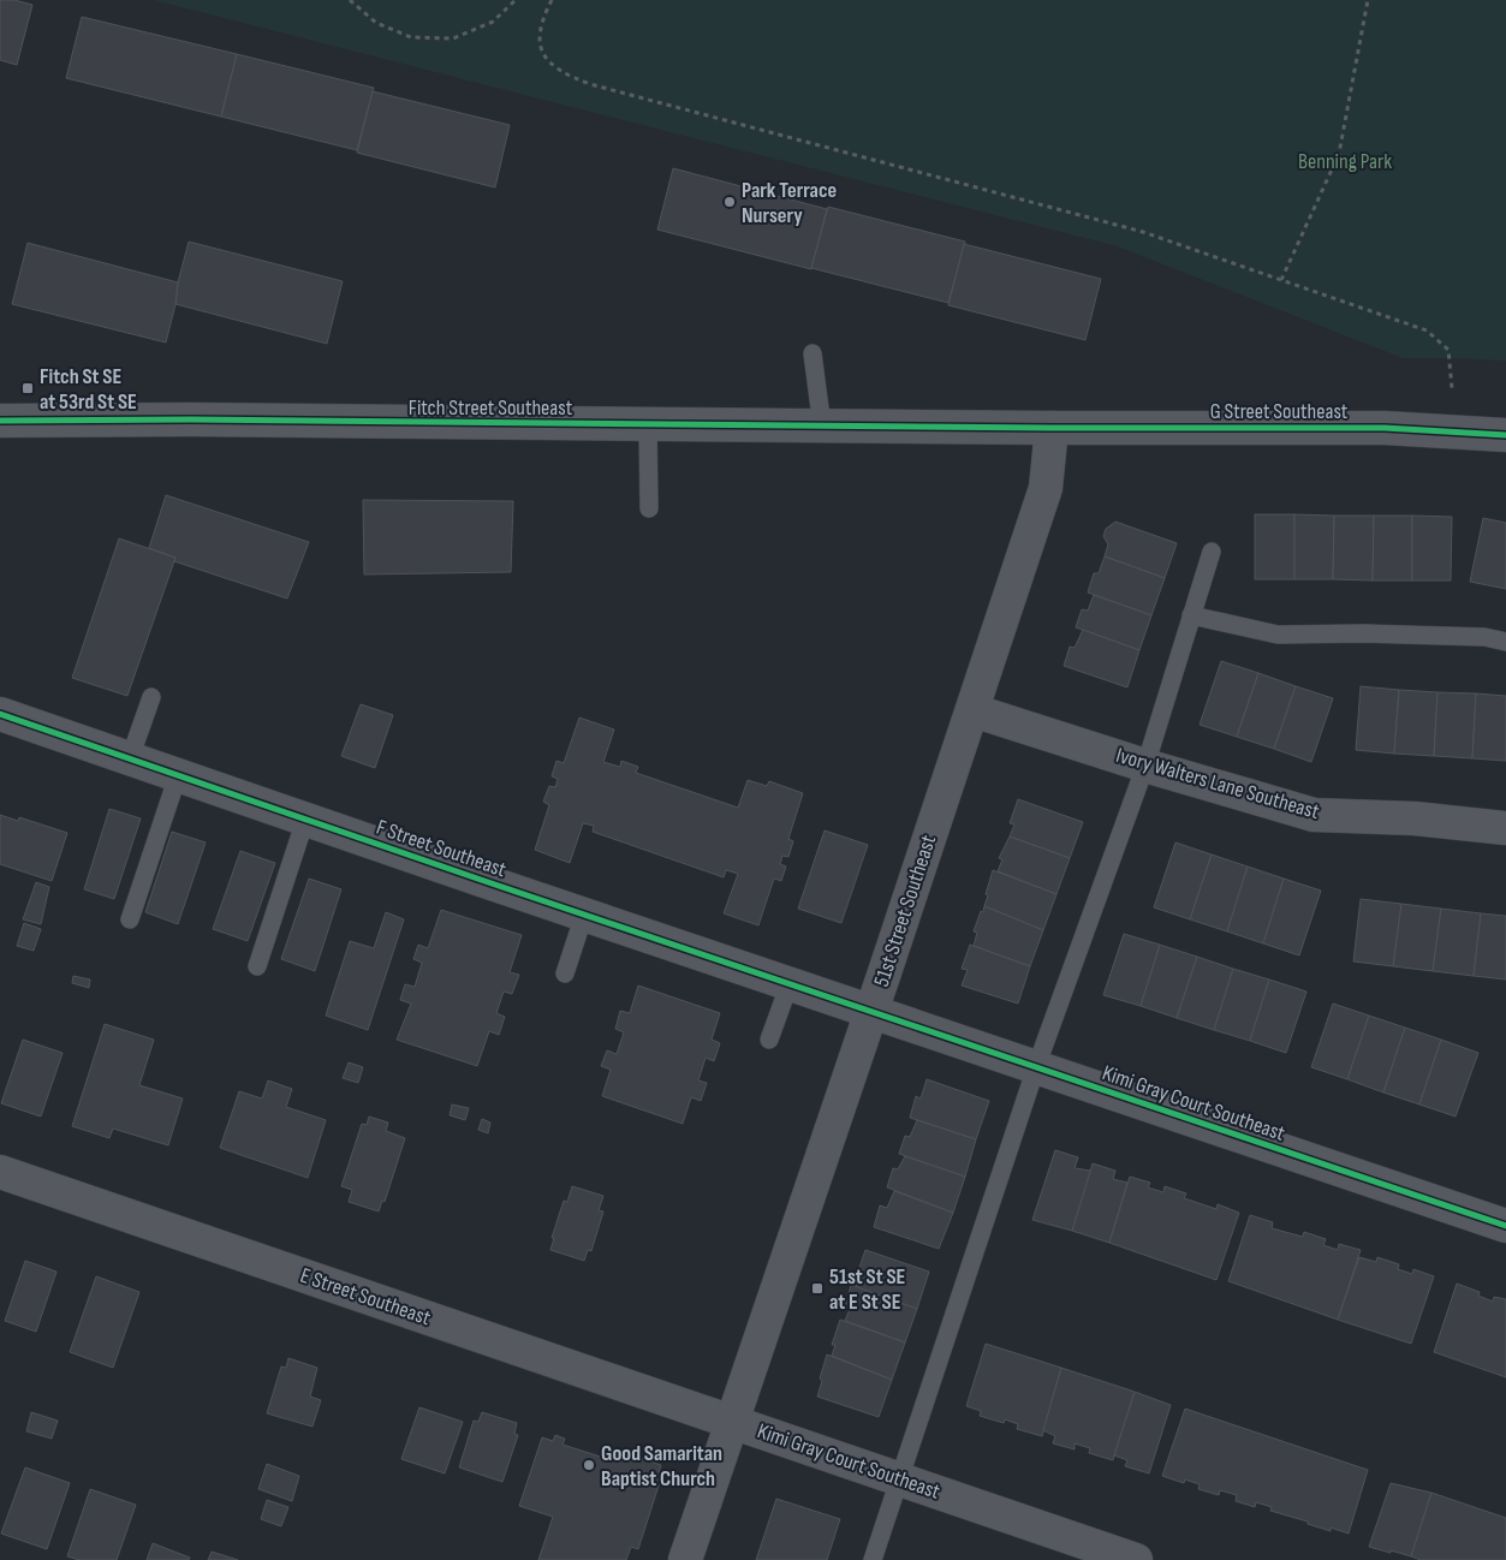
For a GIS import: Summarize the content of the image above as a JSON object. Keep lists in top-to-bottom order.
{
  "streets": {
    "street": [
      "Fitch Street Southeast",
      "G Street Southeast",
      "Ivory Walters Lane Southeast",
      "F Street Southeast",
      "51st Street Southeast",
      "Kimi Gray Court Southeast",
      "E Street Southeast"
    ]
  },
  "crossings": [
    ["Fitch Street Southeast", "G Street Southeast"],
    ["Fitch Street Southeast", "51st Street Southeast"],
    ["G Street Southeast", "51st Street Southeast"],
    ["Ivory Walters Lane Southeast", "51st Street Southeast"],
    ["F Street Southeast", "51st Street Southeast"],
    ["F Street Southeast", "Kimi Gray Court Southeast"],
    ["51st Street Southeast", "Kimi Gray Court Southeast"],
    ["51st Street Southeast", "E Street Southeast"],
    ["Kimi Gray Court Southeast", "E Street Southeast"]
  ],
  "parks": ["Benning Park"],
  "places": {
    "other": ["Park Terrace Nursery", "Good Samaritan Baptist Church"],
    "transit": ["Fitch St SE at 53rd St SE", "51st St SE at E St SE"]
  }
}
